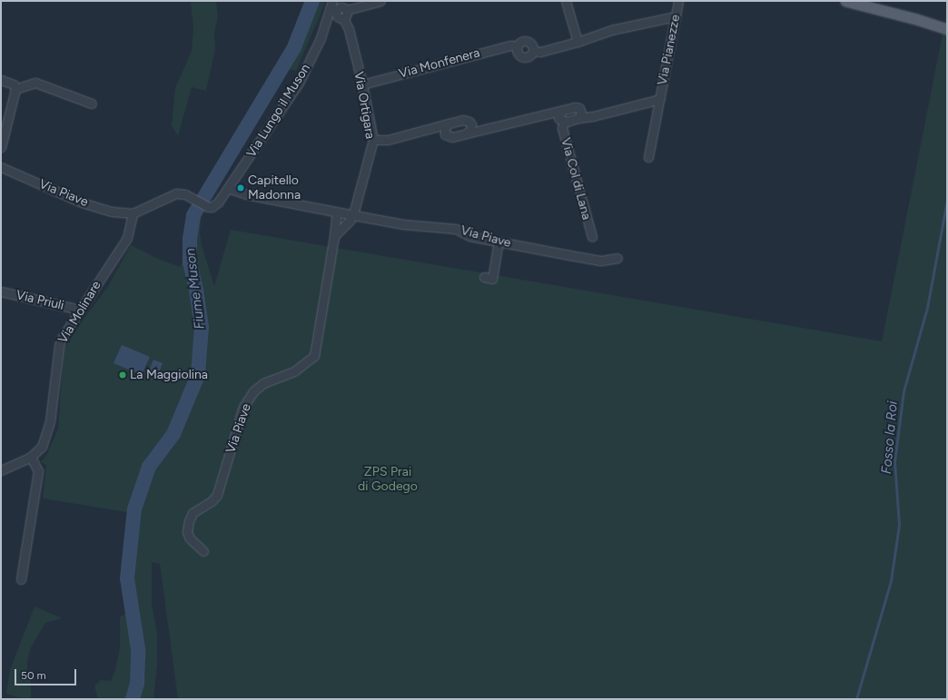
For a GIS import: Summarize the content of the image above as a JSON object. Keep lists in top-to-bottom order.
{
  "streets": {
    "street": [
      "Via Pianezze",
      "Via Monfenera",
      "Via Ortigara",
      "Via Lungo il Muson",
      "Via Col di Lana",
      "Via Piave",
      "Via Priuli",
      "Via Molinare"
    ]
  },
  "crossings": [
    ["Via Pianezze", "Via Monfenera"],
    ["Via Pianezze", "Via Col di Lana"],
    ["Via Monfenera", "Via Ortigara"],
    ["Via Ortigara", "Via Piave"],
    ["Via Lungo il Muson", "Via Piave"],
    ["Via Piave", "Via Molinare"],
    ["Via Priuli", "Via Molinare"]
  ],
  "water": ["Fiume Muson", "Fosso la Roi"],
  "parks": ["ZPS Prai di Godego"],
  "places": ["Capitello Madonna", "La Maggiolina"],
  "scale_bar": "50 m"
}
